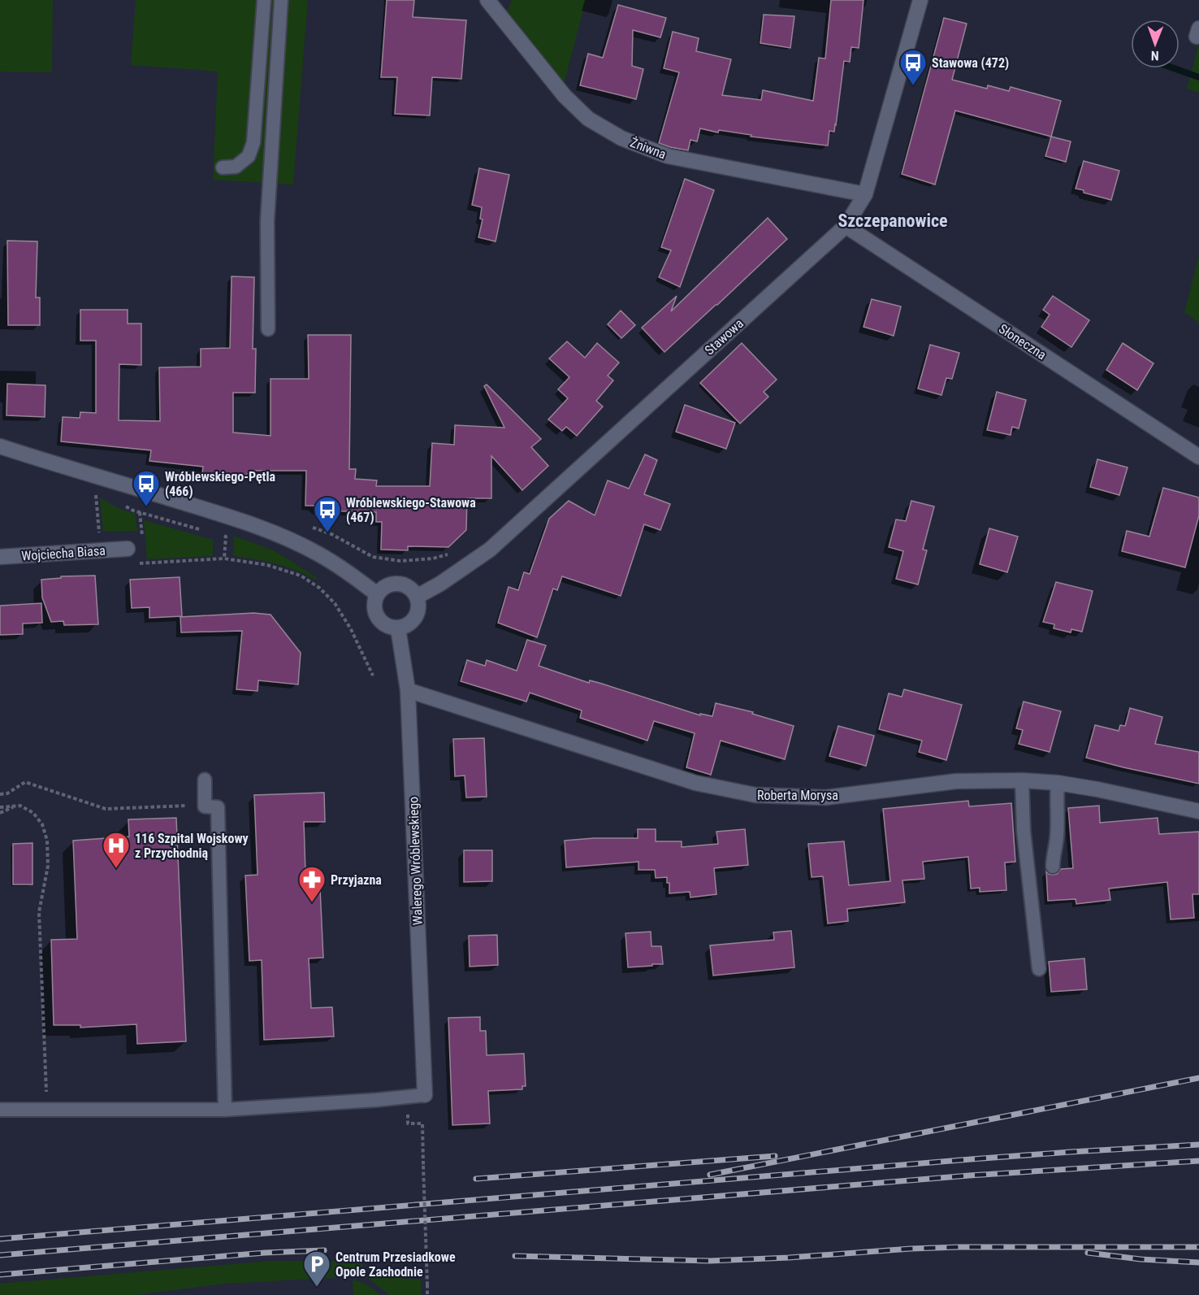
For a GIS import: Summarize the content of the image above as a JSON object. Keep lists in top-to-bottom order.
{
  "streets": {
    "street": [
      "Żniwna",
      "Stawowa",
      "Słoneczna",
      "Wojciecha Biasa",
      "Roberta Morysa",
      "Walerego Wróblewskiego"
    ]
  },
  "crossings": [
    ["Żniwna", "Stawowa"],
    ["Stawowa", "Słoneczna"],
    ["Stawowa", "Walerego Wróblewskiego"],
    ["Roberta Morysa", "Walerego Wróblewskiego"]
  ],
  "districts": ["Szczepanowice"],
  "places": {
    "bus stop": ["Stawowa (472)", "Wróblewskiego-Pętla (466)", "Wróblewskiego-Stawowa (467)"],
    "hospital": ["116 Szpital Wojskowy z Przychodnią"],
    "pharmacy": ["Przyjazna"],
    "parking": ["Centrum Przesiadkowe Opole Zachodnie"]
  },
  "north": "bottom"
}
